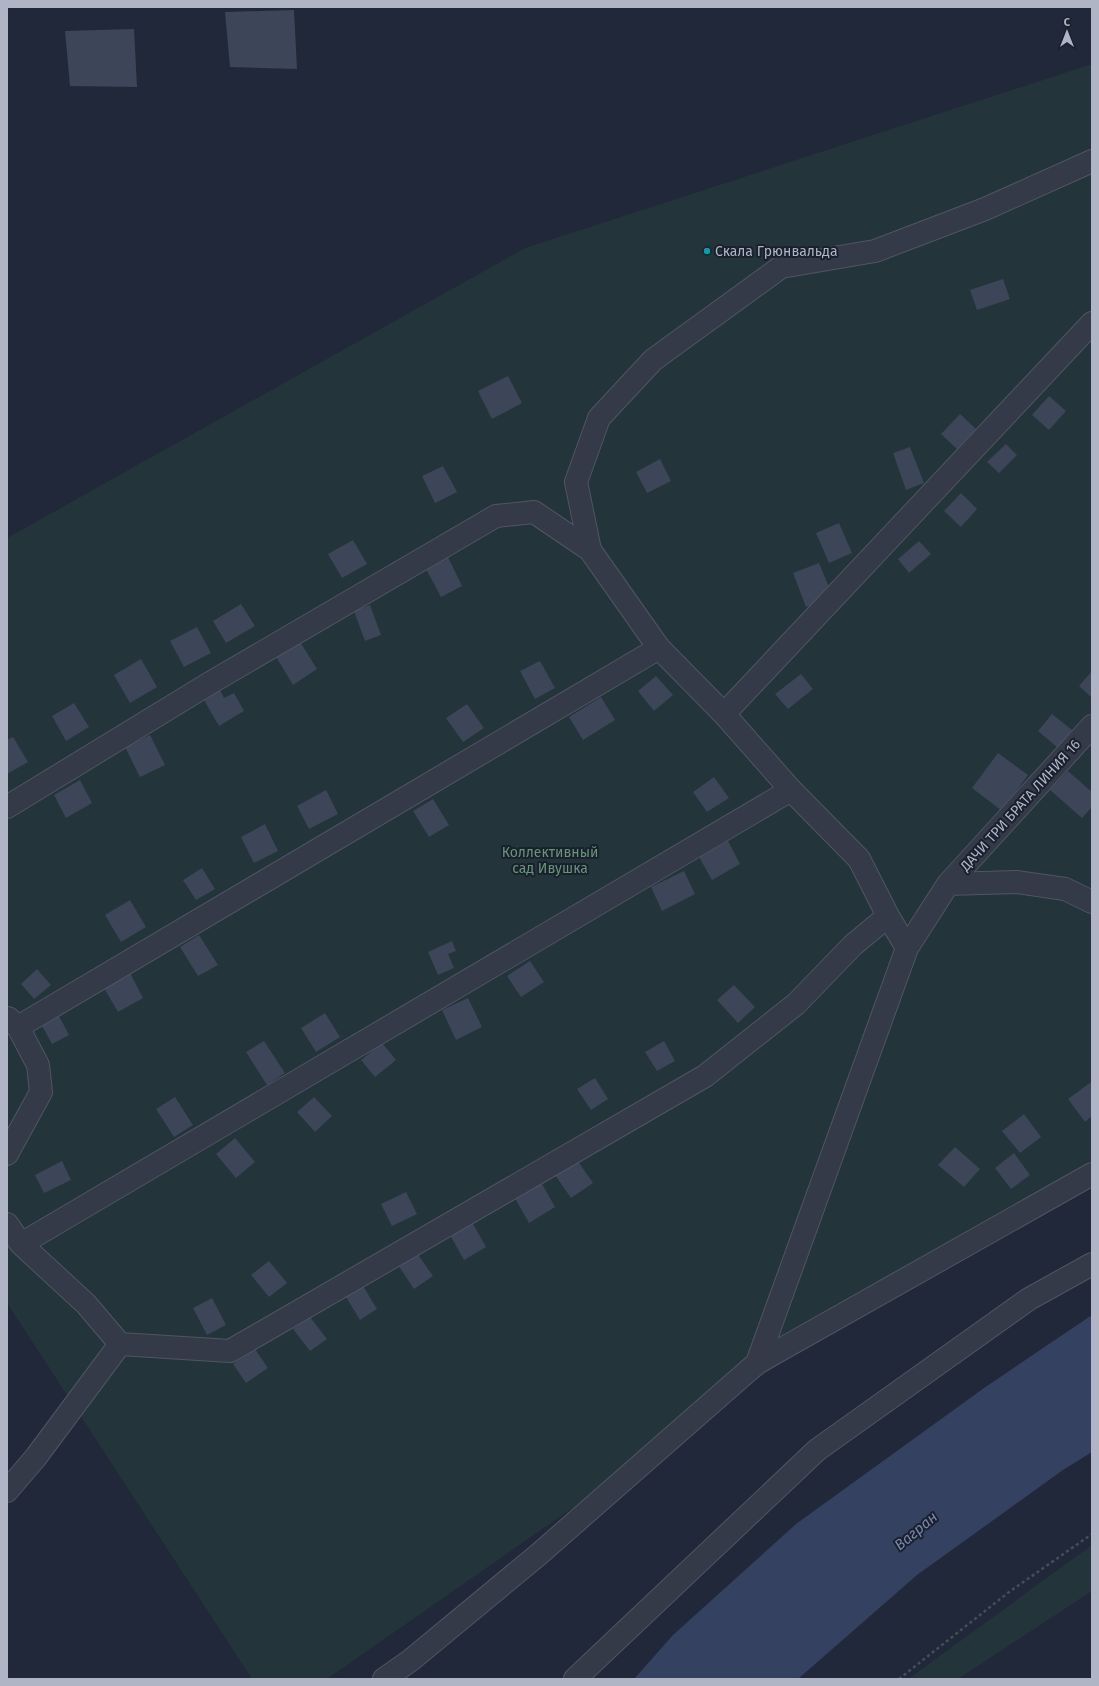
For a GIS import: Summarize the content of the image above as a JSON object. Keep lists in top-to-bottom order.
{
  "streets": {
    "street": ["ДАЧИ ТРИ БРАТА ЛИНИЯ 16"]
  },
  "water": ["Вагран"],
  "parks": ["Коллективный сад Ивушка"],
  "places": ["Скала Грюнвальда"],
  "north": "top"
}
